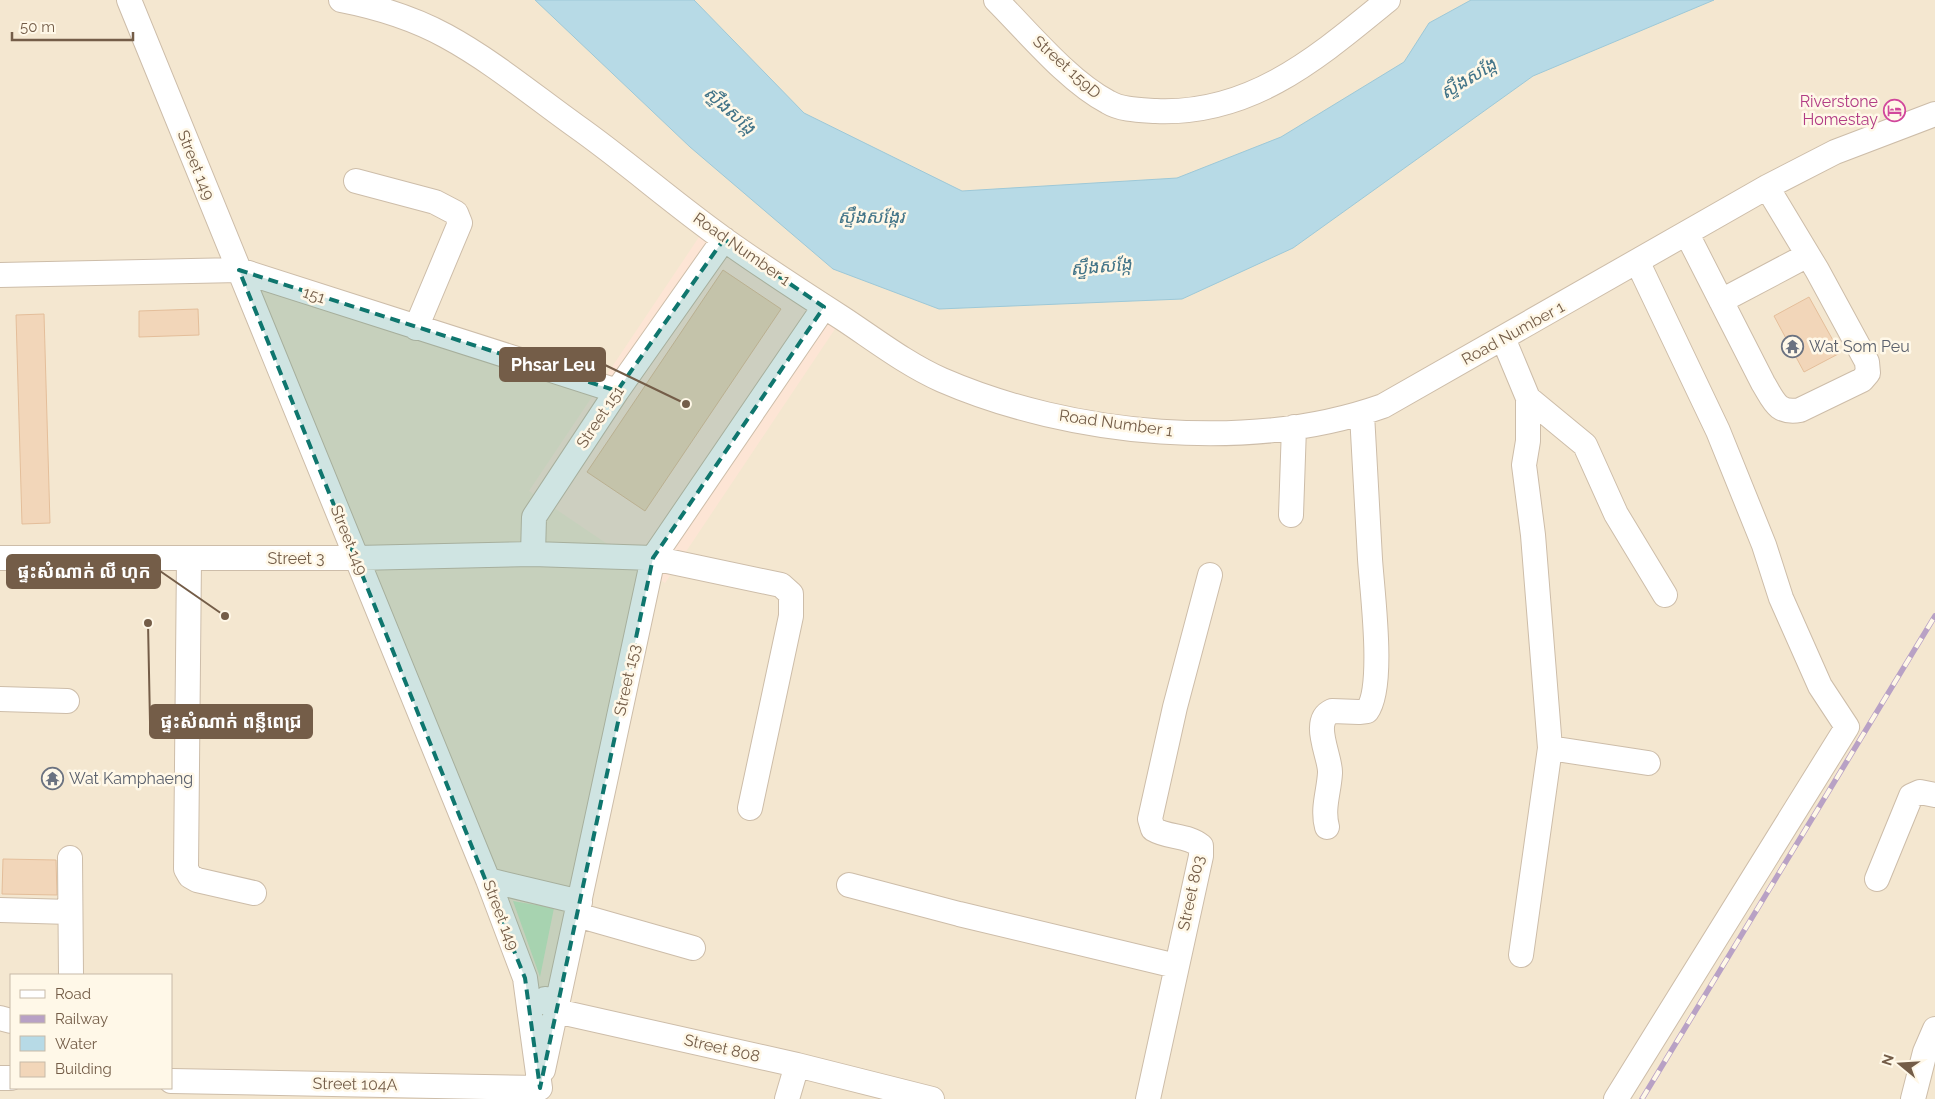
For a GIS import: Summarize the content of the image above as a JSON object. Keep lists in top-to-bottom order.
{
  "streets": {
    "street": [
      "Street 159D",
      "Street 149",
      "Road Number 1",
      "151",
      "Street 151",
      "Street 3",
      "Street 153",
      "Street 803",
      "Street 808",
      "Street 104A"
    ]
  },
  "crossings": [
    ["Street 149", "151"],
    ["Street 149", "Street 3"],
    ["Street 149", "Street 153"],
    ["Street 149", "Street 104A"],
    ["Road Number 1", "Street 151"],
    ["Road Number 1", "Street 153"],
    ["151", "Street 151"],
    ["Street 151", "Street 3"],
    ["Street 3", "Street 153"],
    ["Street 153", "Street 808"],
    ["Street 153", "Street 104A"]
  ],
  "water": ["ស្ទឹងសង្កែ", "ស្ទឹងសង្កែរ"],
  "places": {
    "hotel": ["Riverstone Homestay"],
    "temple": ["Wat Som Peu", "Wat Kamphaeng"],
    "other": ["Phsar Leu", "ផ្ទះសំណាក់ លី ហុក", "ផ្ទះសំណាក់ ពន្លឺពេជ្រ"]
  },
  "legend": [
    "Road",
    "Railway",
    "Water",
    "Building"
  ],
  "scale_bar": "50 m",
  "north": "left"
}
